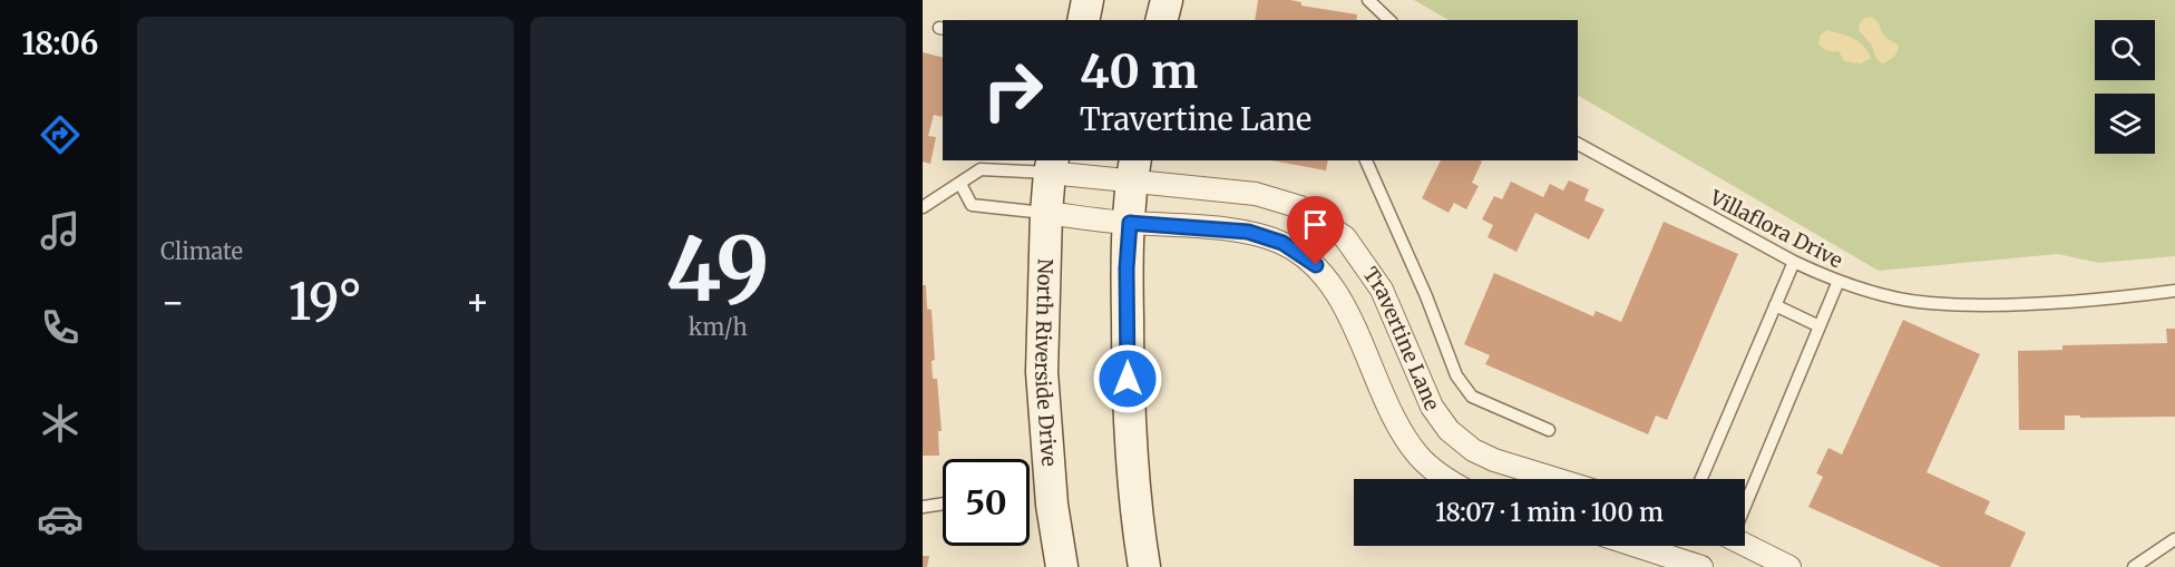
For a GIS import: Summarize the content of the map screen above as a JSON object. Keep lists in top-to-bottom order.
{
  "streets": {
    "main road": ["North Riverside Drive"],
    "street": ["Travertine Lane"],
    "lane": ["Villaflora Drive"]
  },
  "crossings": [
    ["Travertine Lane", "North Riverside Drive"]
  ],
  "page": {
    "tabs": "18:06",
    "tile": [
      "Climate",
      ["49", "km/h"]
    ],
    "turn": ["40 m", "Travertine Lane"],
    "heat": ["−", "19°", "+"],
    "limit": "50",
    "trip": "18:07 · 1 min · 100 m"
  }
}
